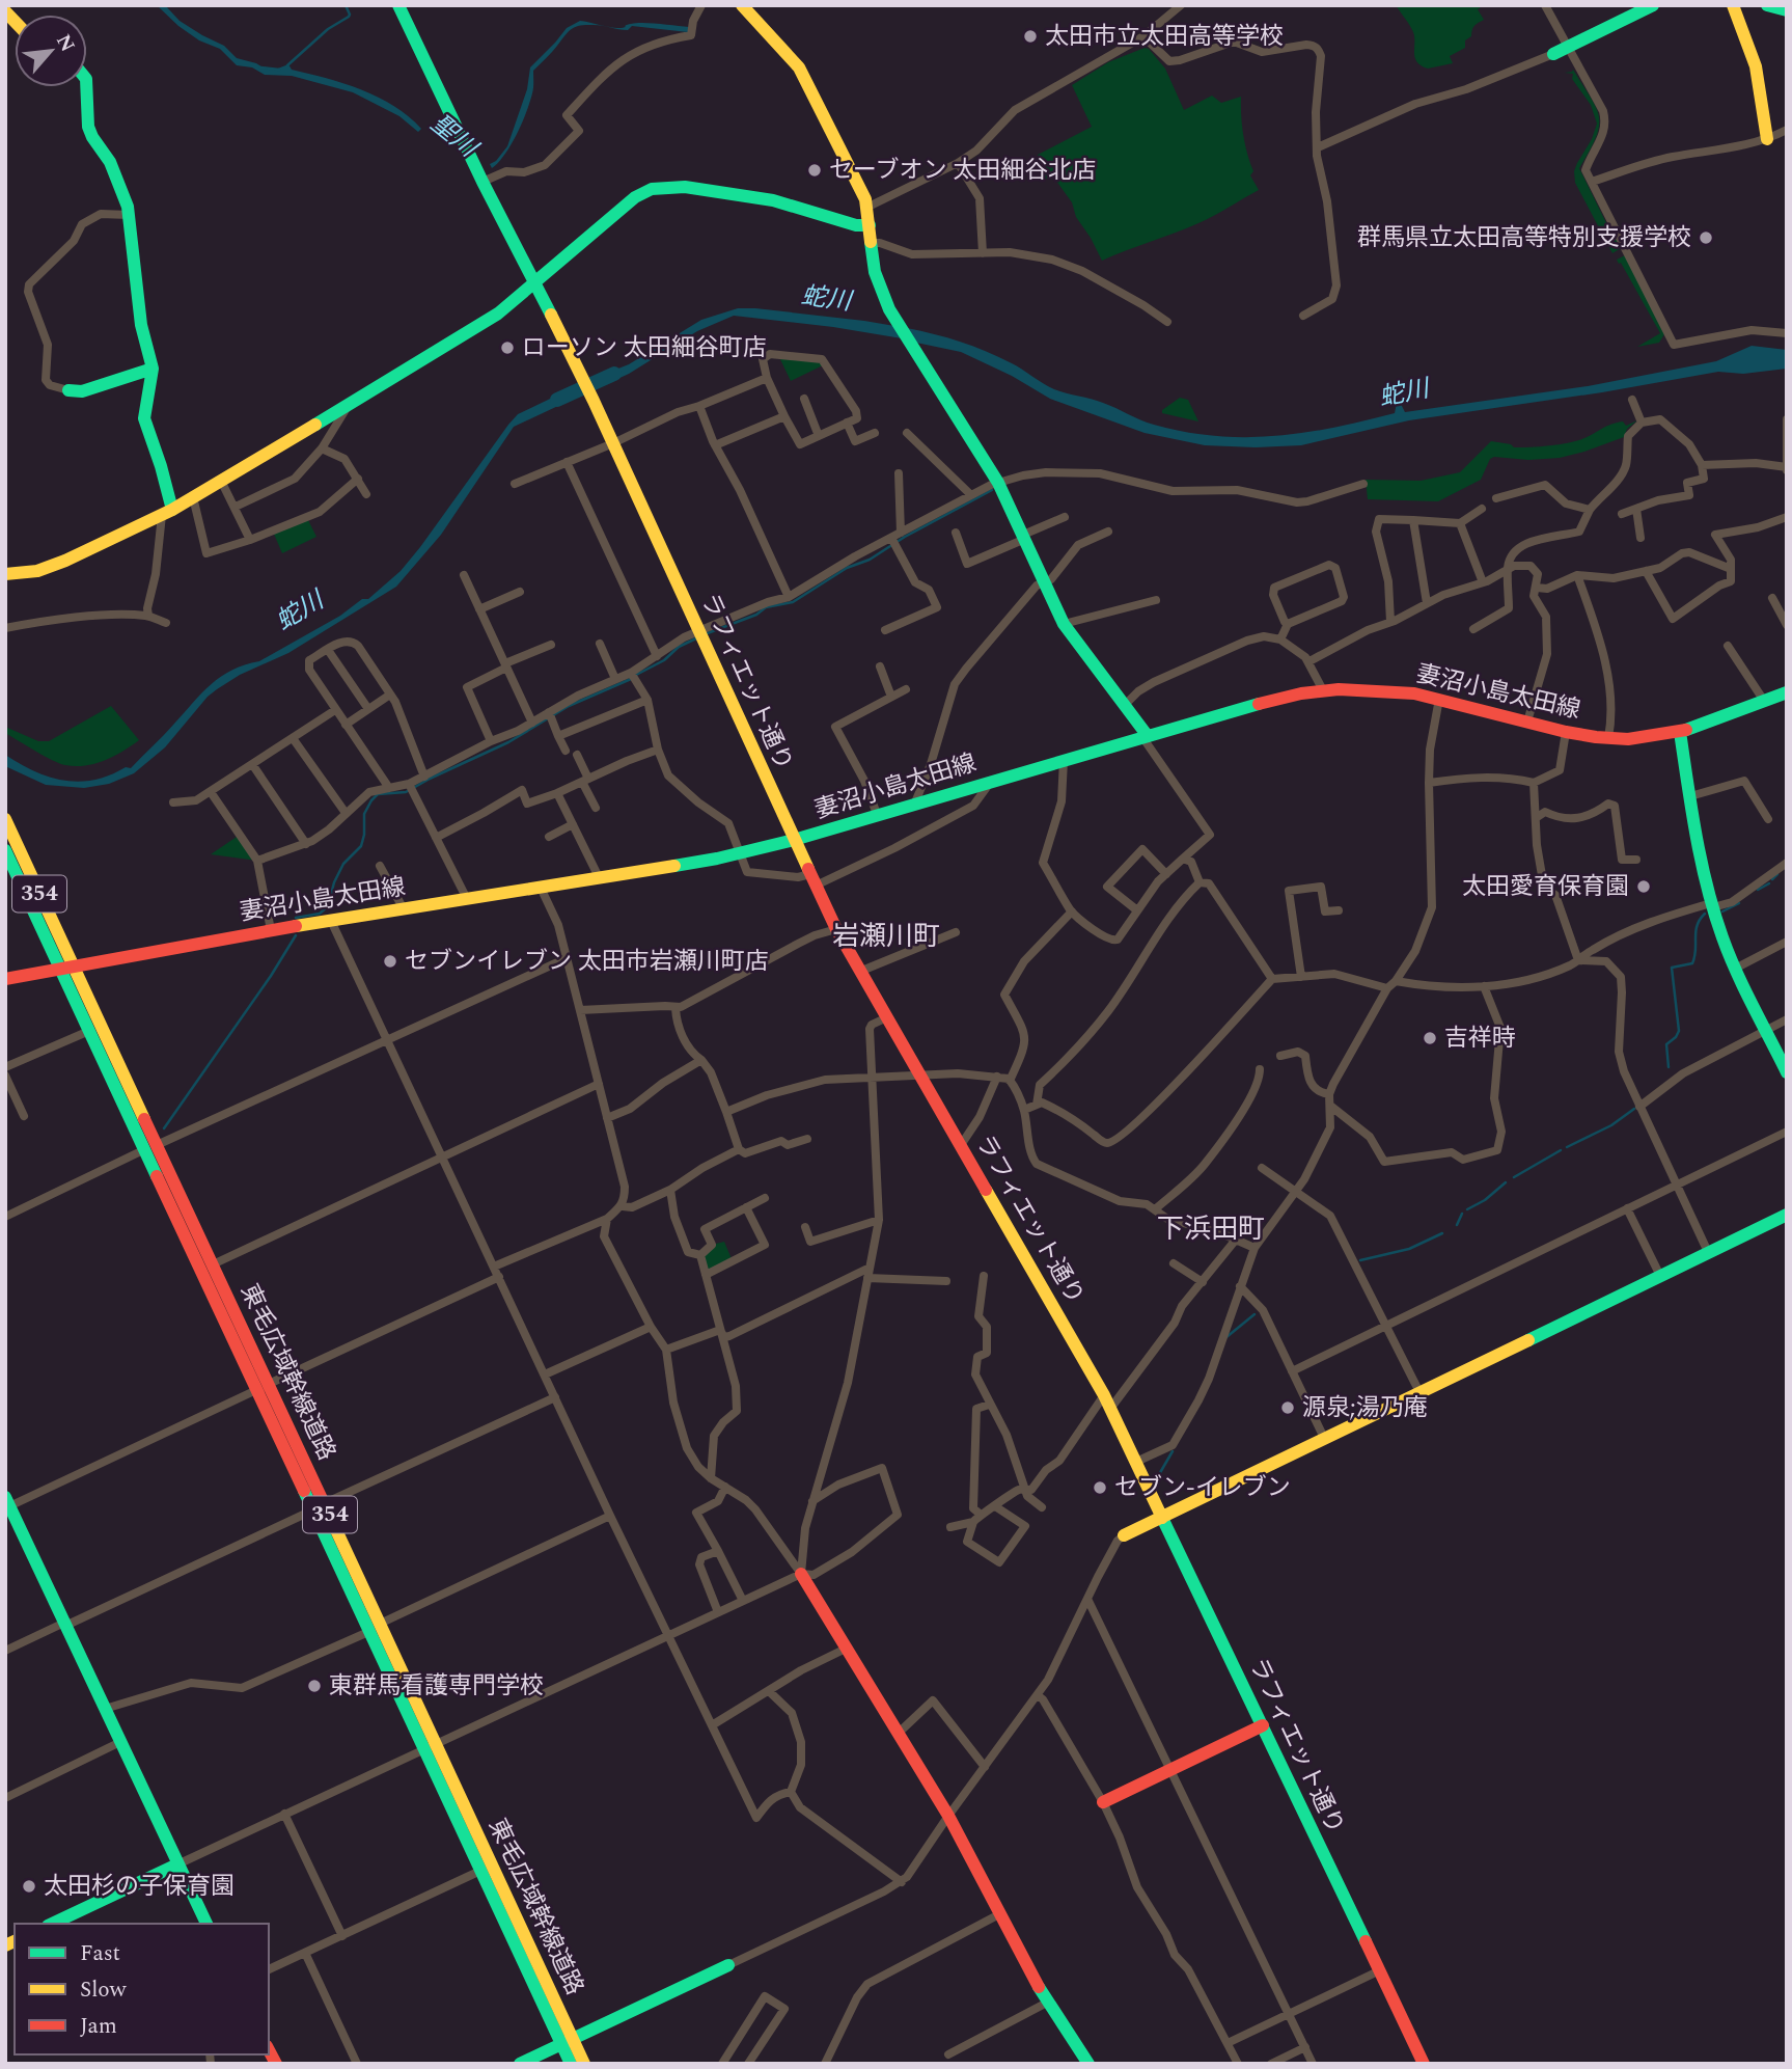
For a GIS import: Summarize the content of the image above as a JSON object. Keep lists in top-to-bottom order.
{
  "streets": {
    "main road": [
      "ラフィエット通り",
      "妻沼小島太田線",
      "354",
      "東毛広域幹線道路"
    ]
  },
  "crossings": [
    ["ラフィエット通り", "妻沼小島太田線"],
    ["妻沼小島太田線", "東毛広域幹線道路"]
  ],
  "districts": ["岩瀬川町", "下浜田町"],
  "water": ["聖川", "蛇川"],
  "places": [
    "太田市立太田高等学校",
    "セーブオン 太田細谷北店",
    "群馬県立太田高等特別支援学校",
    "ローソン 太田細谷町店",
    "太田愛育保育園",
    "セブンイレブン 太田市岩瀬川町店",
    "吉祥時",
    "源泉;湯乃庵",
    "セブン-イレブン",
    "東群馬看護専門学校",
    "太田杉の子保育園"
  ],
  "legend": ["Fast", "Slow", "Jam"],
  "north": "top right"
}
